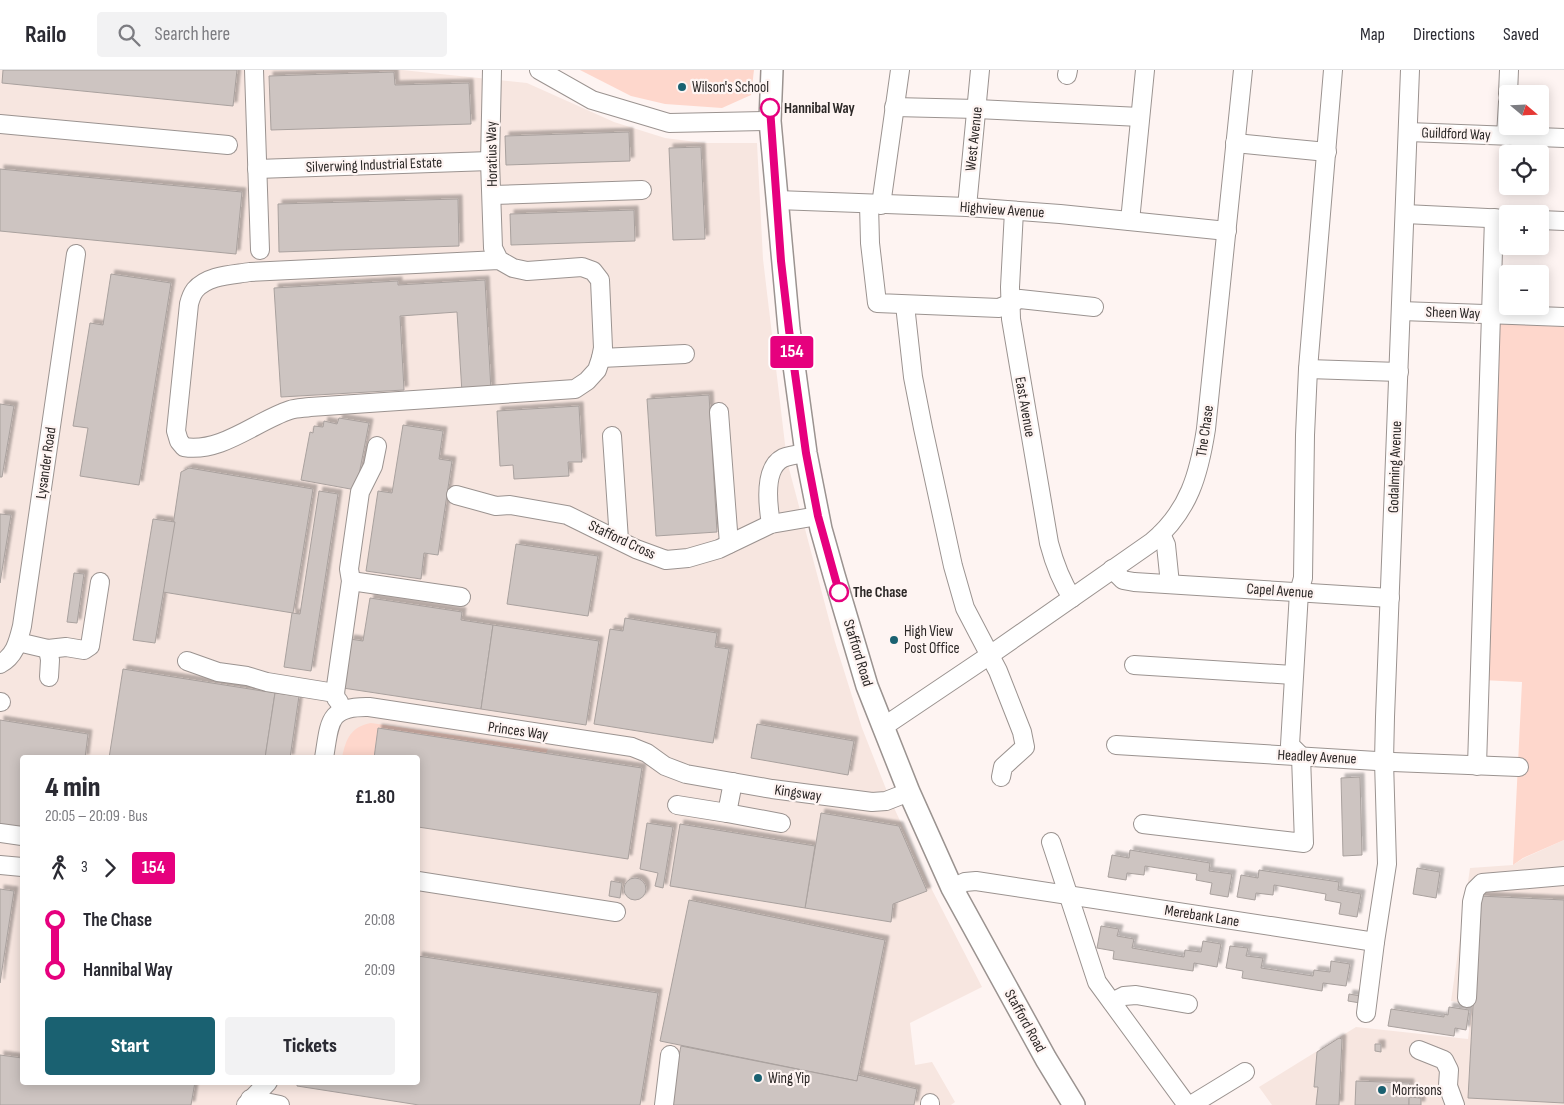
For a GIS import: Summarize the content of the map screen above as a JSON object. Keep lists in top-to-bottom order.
{
  "streets": {
    "main road": ["Stafford Road"],
    "street": [
      "Guildford Way",
      "West Avenue",
      "Horatius Way",
      "Silverwing Industrial Estate",
      "Highview Avenue",
      "Sheen Way",
      "East Avenue",
      "The Chase",
      "Lysander Road",
      "Godalming Avenue",
      "Stafford Cross",
      "Capel Avenue",
      "Princes Way",
      "Headley Avenue",
      "Kingsway",
      "Merebank Lane"
    ]
  },
  "crossings": [
    ["Guildford Way", "Godalming Avenue"],
    ["West Avenue", "Highview Avenue"],
    ["Horatius Way", "Silverwing Industrial Estate"],
    ["Highview Avenue", "East Avenue"],
    ["Highview Avenue", "The Chase"],
    ["Highview Avenue", "Stafford Road"],
    ["Sheen Way", "Godalming Avenue"],
    ["East Avenue", "The Chase"],
    ["The Chase", "Capel Avenue"],
    ["The Chase", "Stafford Road"],
    ["Godalming Avenue", "Capel Avenue"],
    ["Godalming Avenue", "Headley Avenue"],
    ["Godalming Avenue", "Merebank Lane"],
    ["Stafford Cross", "Stafford Road"],
    ["Stafford Road", "Kingsway"],
    ["Stafford Road", "Merebank Lane"],
    ["Princes Way", "Kingsway"]
  ],
  "places": [
    "Wilson's School",
    "Hannibal Way",
    "The Chase",
    "High View Post Office",
    "Wing Yip",
    "Morrisons"
  ],
  "lines": ["bus line 154"],
  "north": "right",
  "page": {
    "header": "Railo",
    "search": "Search here",
    "nav": ["Map", "Directions", "Saved"],
    "on_map": "154",
    "map_buttons": ["+", "−"],
    "heading": ["4 min", "20:05 – 20:09 · Bus", "£1.80"],
    "legs": ["3", "154"],
    "list": [
      {
        "name": "The Chase",
        "value": "20:08"
      },
      {
        "name": "Hannibal Way",
        "value": "20:09"
      }
    ],
    "buttons": ["Start", "Tickets"]
  }
}
